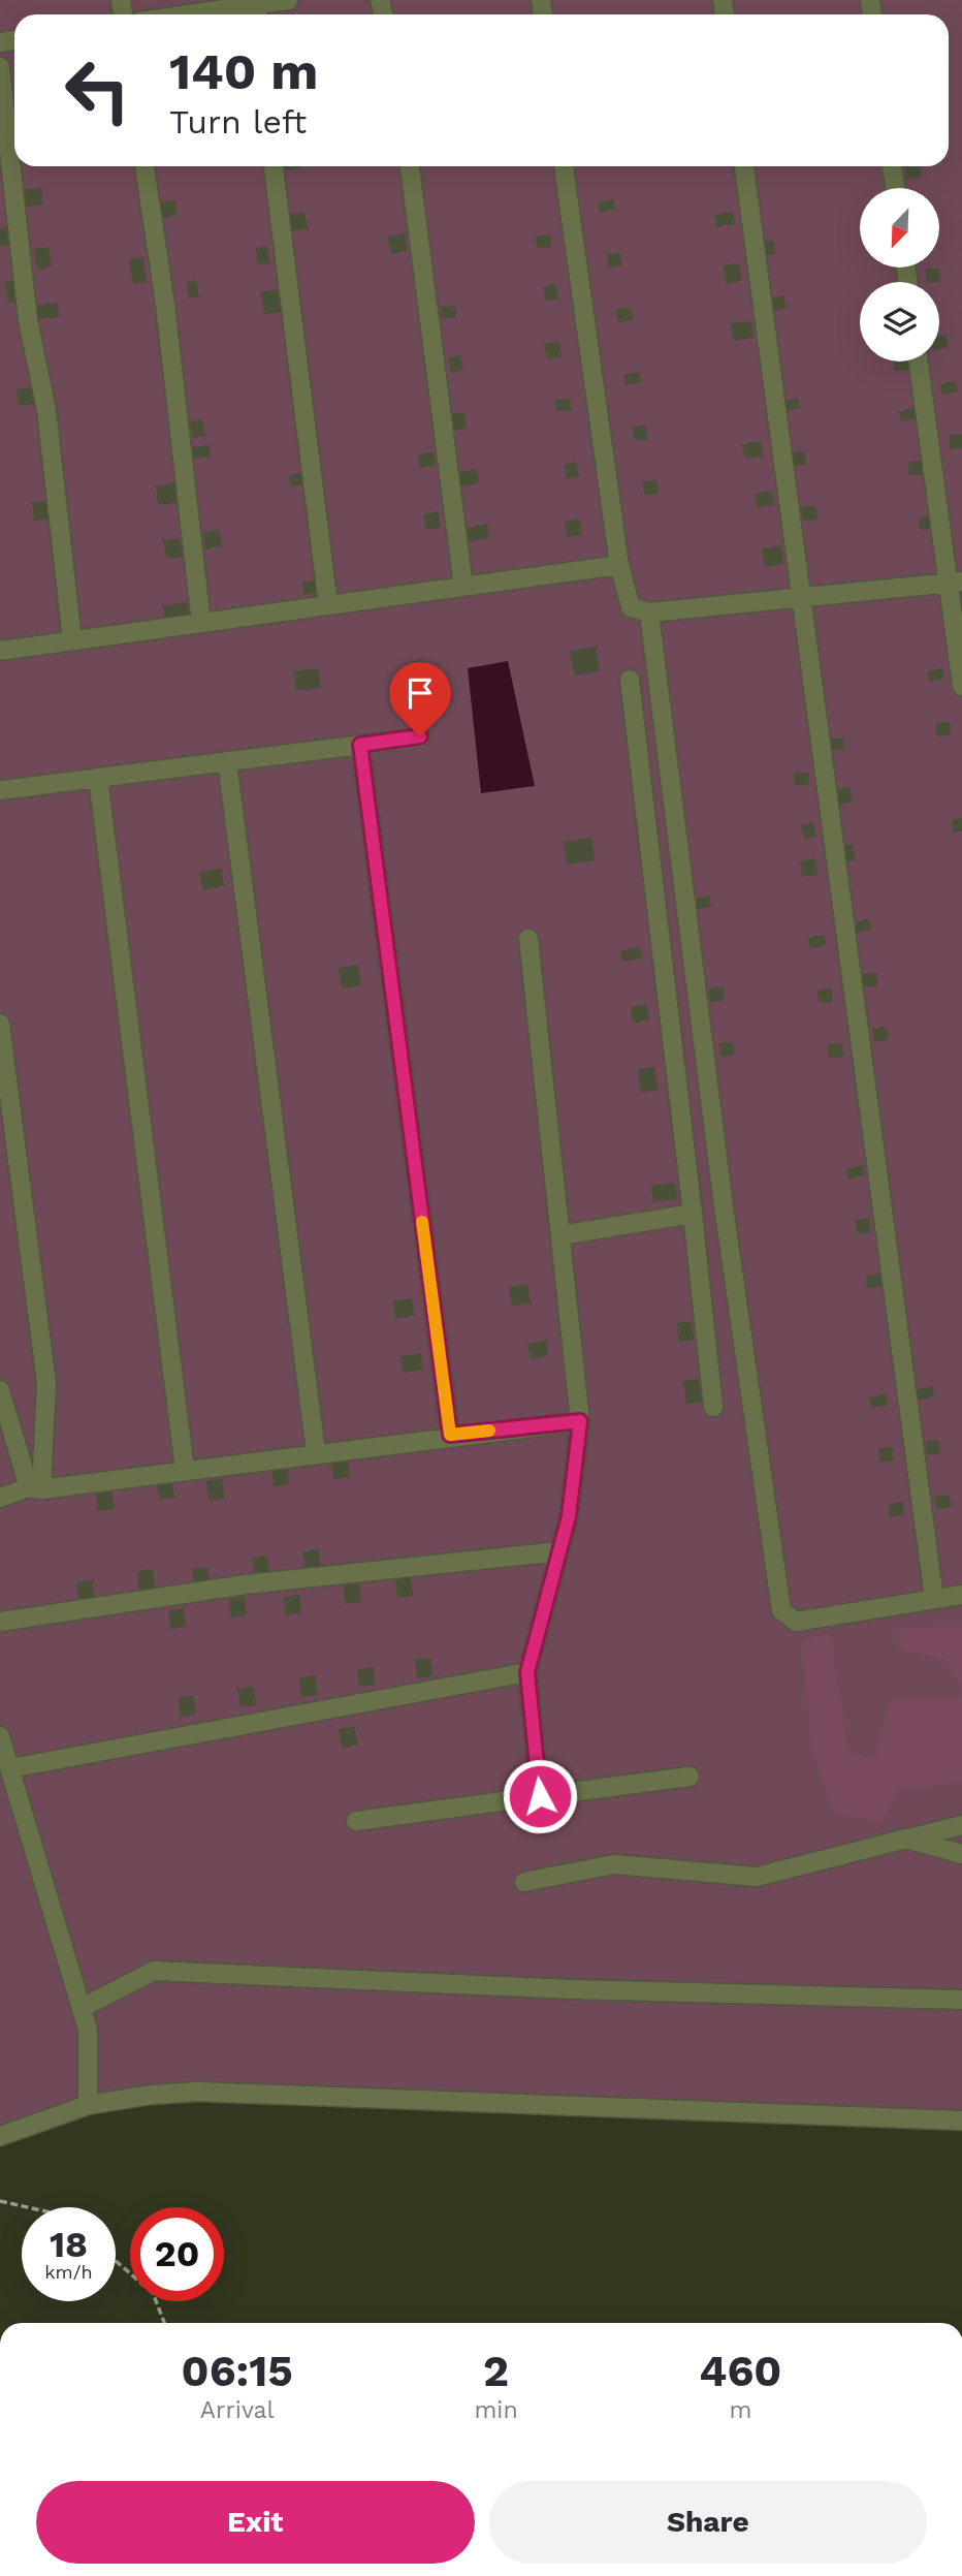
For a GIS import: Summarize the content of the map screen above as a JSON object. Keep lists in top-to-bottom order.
{
  "north": "bottom left",
  "page": {
    "turn": ["140 m", "Turn left"],
    "speed": "18 km/h",
    "limit": "20",
    "eta": [
      "06:15",
      "Arrival",
      "2",
      "min",
      "460",
      "m"
    ],
    "buttons": ["Exit", "Share"]
  }
}
